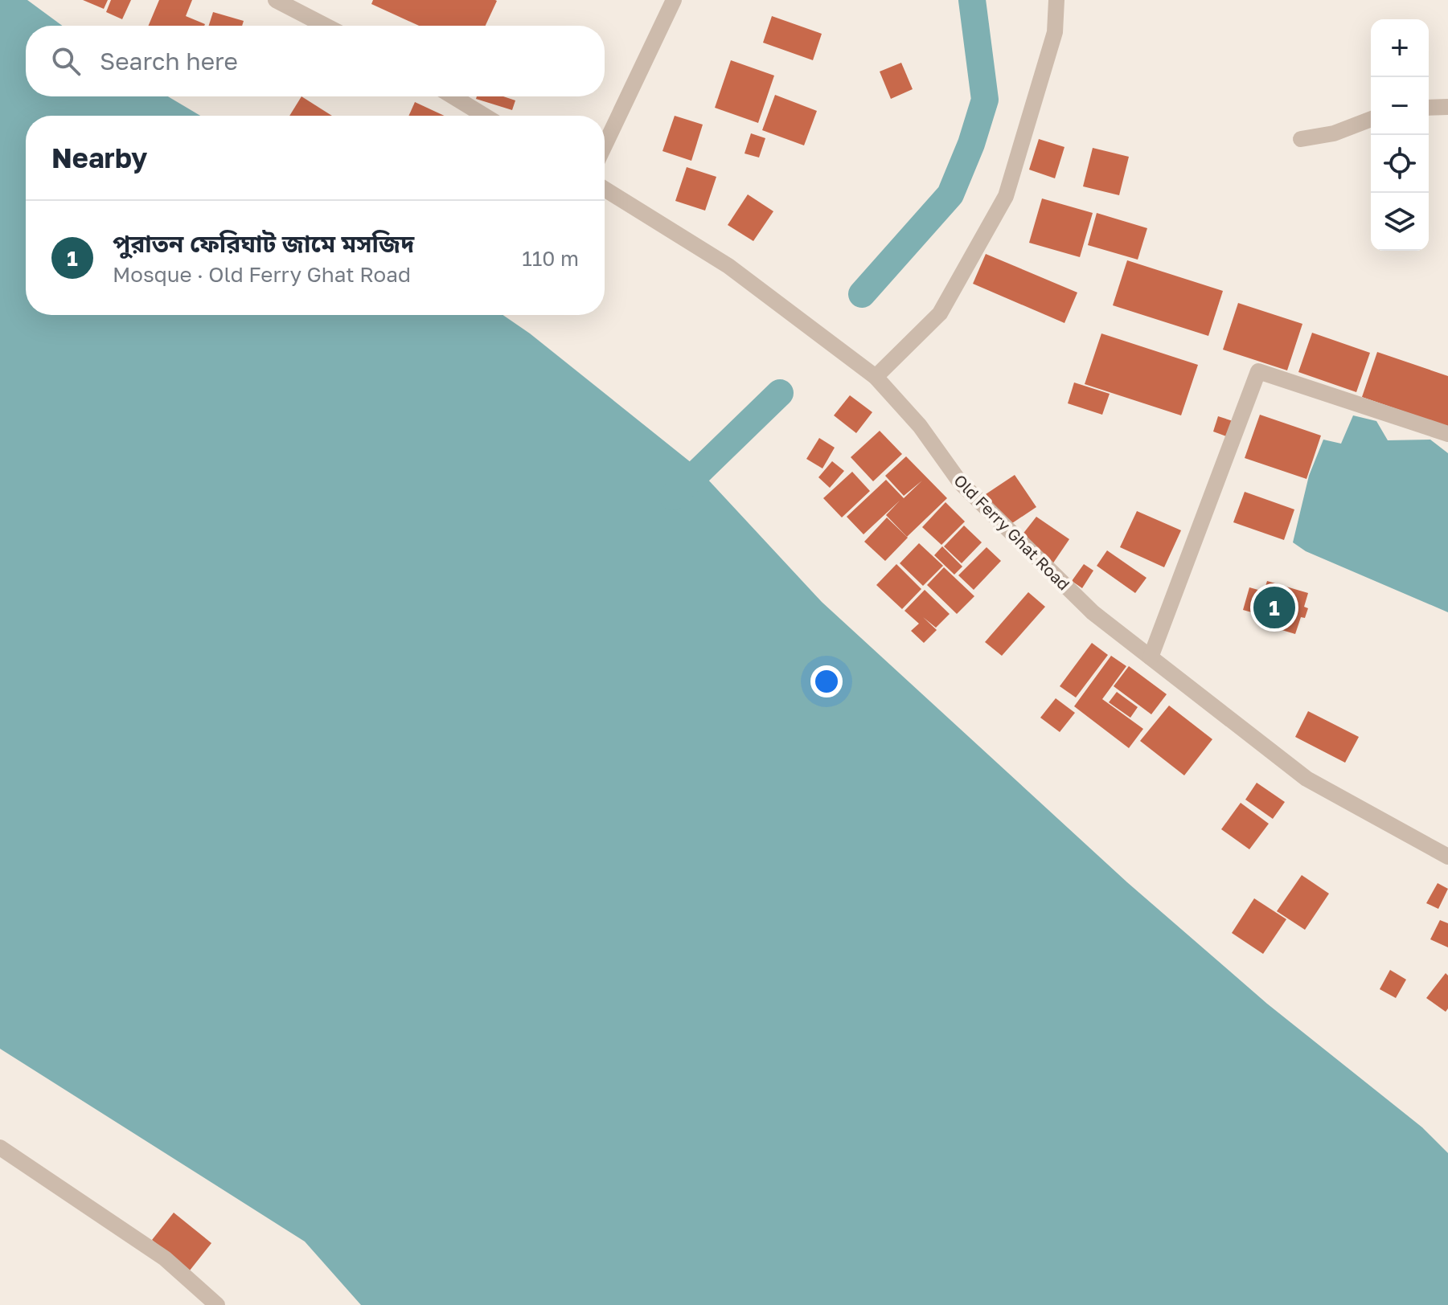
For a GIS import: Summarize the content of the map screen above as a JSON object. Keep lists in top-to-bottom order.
{
  "streets": {
    "street": ["Old Ferry Ghat Road"]
  },
  "page": {
    "map_buttons": ["+", "−"],
    "search": "Search here",
    "heading": "Nearby",
    "list": [
      {
        "mark": "1",
        "name": "পুরাতন ফেরিঘাট জামে মসজিদ",
        "note": "Mosque · Old Ferry Ghat Road",
        "value": "110 m"
      }
    ],
    "pins": "1"
  }
}
